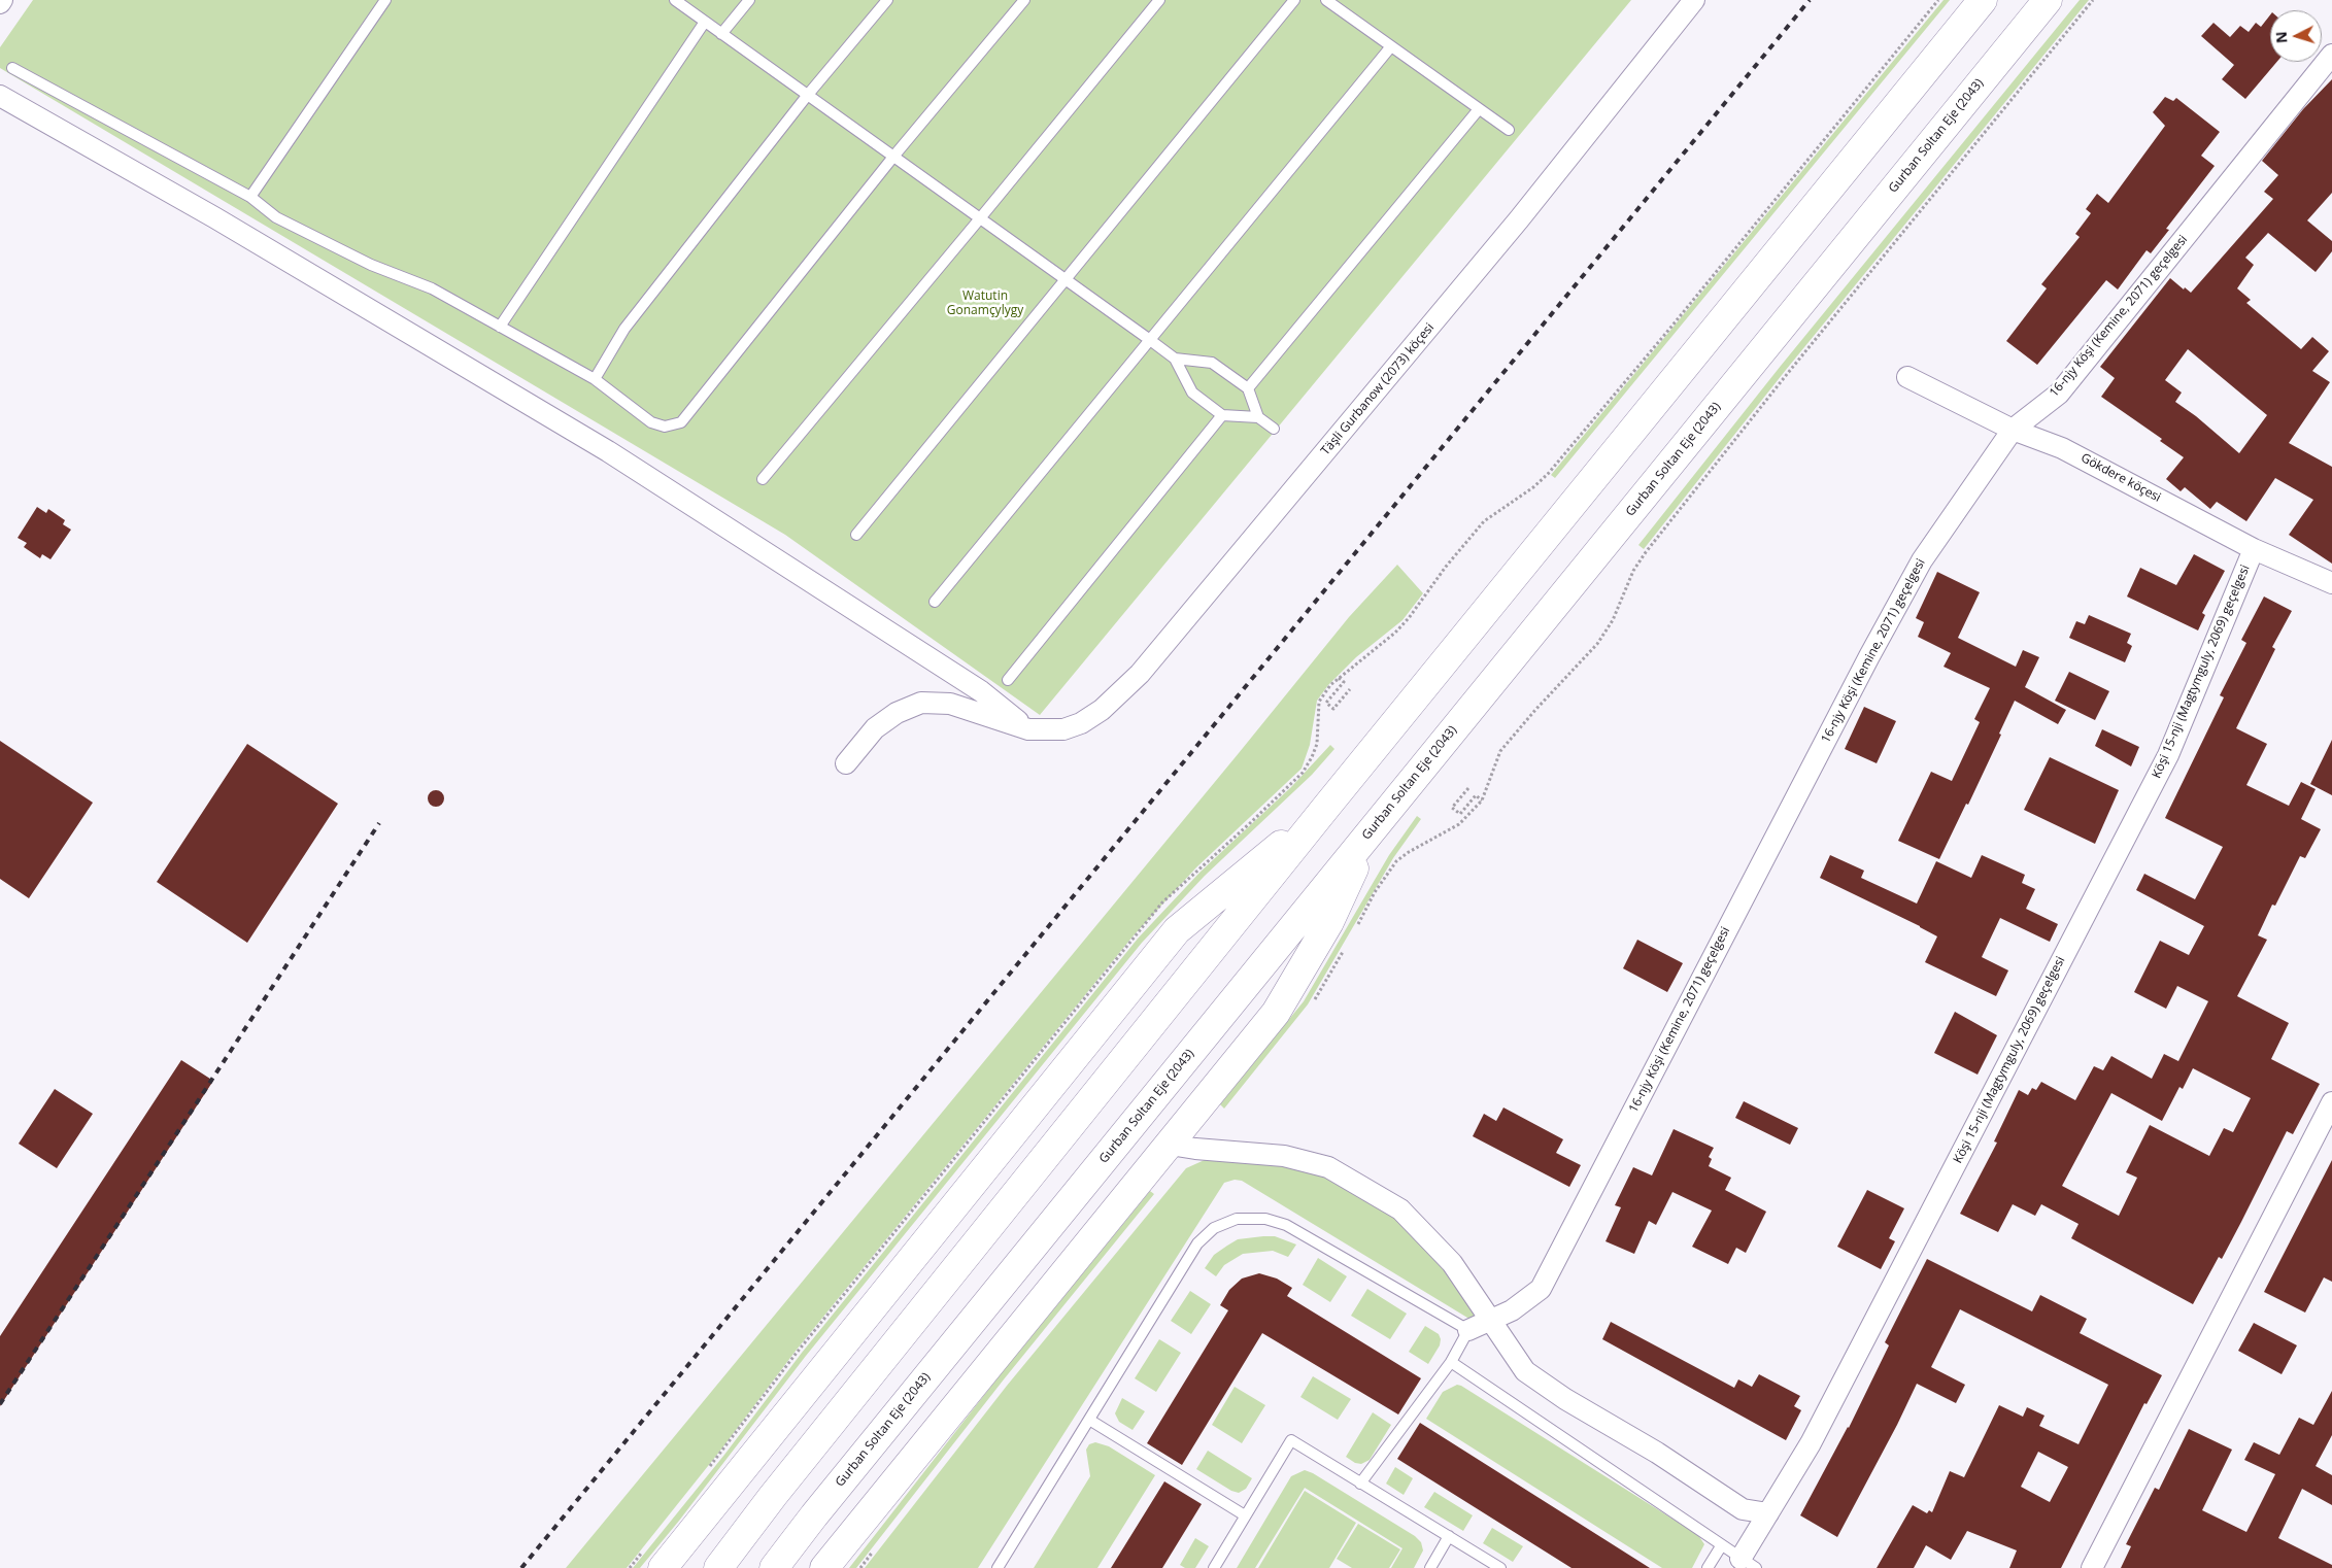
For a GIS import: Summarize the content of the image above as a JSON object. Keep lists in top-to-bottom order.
{
  "streets": {
    "highway": ["Gurban Soltan Eje (2043)"],
    "street": [
      "16-njy Köşi (Kemine, 2071) geçelgesi",
      "Täşli Gurbanow (2073) köçesi",
      "Gökdere köçesi",
      "Köşi 15-nji (Magtymguly, 2069) geçelgesi"
    ]
  },
  "crossings": [
    ["16-njy Köşi (Kemine, 2071) geçelgesi", "Gökdere köçesi"],
    ["Gökdere köçesi", "Köşi 15-nji (Magtymguly, 2069) geçelgesi"]
  ],
  "parks": ["Watutin Gonamçylygy"],
  "north": "left"
}
